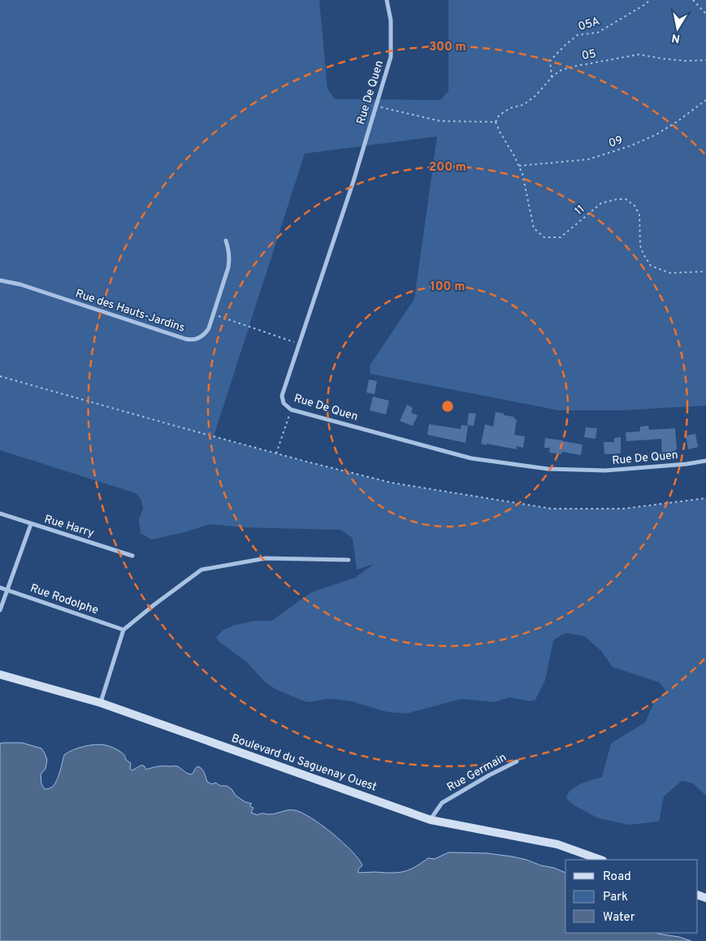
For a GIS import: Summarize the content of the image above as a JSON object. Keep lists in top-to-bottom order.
{
  "streets": {
    "main road": ["Boulevard du Saguenay Ouest"],
    "street": [
      "Rue De Quen",
      "Rue des Hauts-Jardins",
      "Rue Harry",
      "Rue Rodolphe",
      "Rue Germain"
    ],
    "path": [
      "05A",
      "05",
      "09",
      "11"
    ]
  },
  "crossings": [
    ["05A", "05"],
    ["05", "11"],
    ["09", "11"],
    ["Boulevard du Saguenay Ouest", "Rue Germain"]
  ],
  "legend": ["Road", "Park", "Water"],
  "north": "bottom",
  "rings": ["300 m", "200 m", "100 m"]
}
